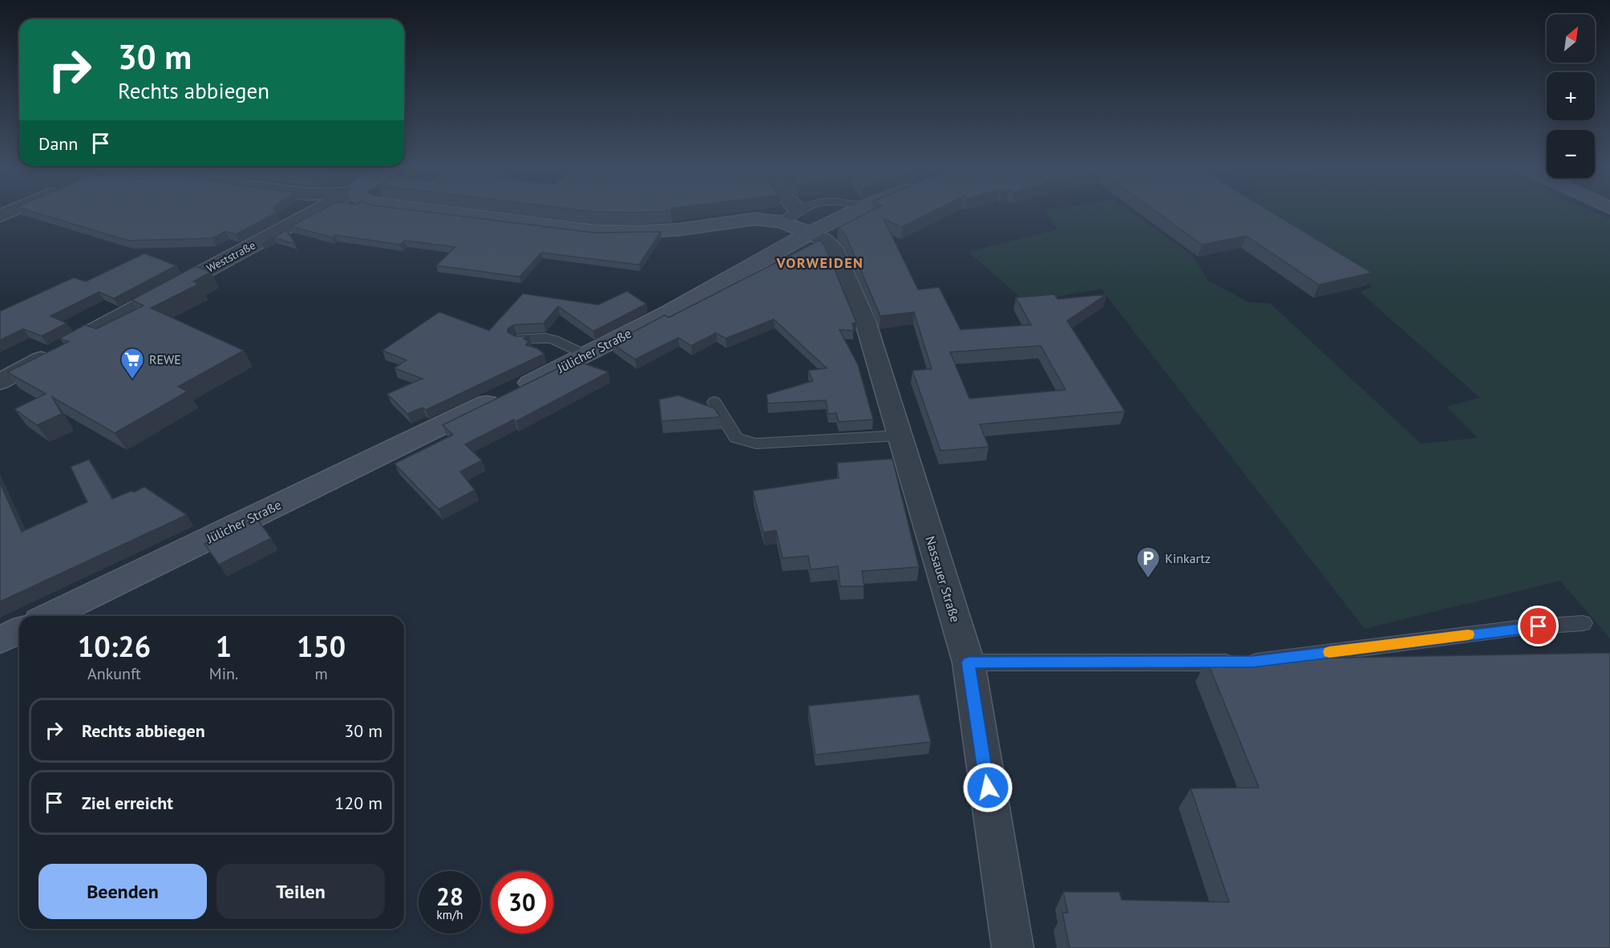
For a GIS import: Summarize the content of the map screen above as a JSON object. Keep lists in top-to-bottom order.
{
  "streets": {
    "main road": ["Jülicher Straße"],
    "street": ["Weststraße", "Nassauer Straße"]
  },
  "crossings": [
    ["Jülicher Straße", "Nassauer Straße"]
  ],
  "districts": ["VORWEIDEN"],
  "places": {
    "supermarket": ["REWE"],
    "parking": ["Kinkartz"]
  },
  "north": "top right",
  "page": {
    "map_buttons": ["+", "−"],
    "turn": ["30 m", "Rechts abbiegen"],
    "then": "Dann",
    "eta": [
      "10:26",
      "Ankunft",
      "1",
      "Min.",
      "150",
      "m"
    ],
    "list": [
      {
        "name": "Rechts abbiegen",
        "value": "30 m"
      },
      {
        "name": "Ziel erreicht",
        "value": "120 m"
      }
    ],
    "buttons": ["Beenden", "Teilen"],
    "speed": "28 km/h",
    "limit": "30"
  }
}
